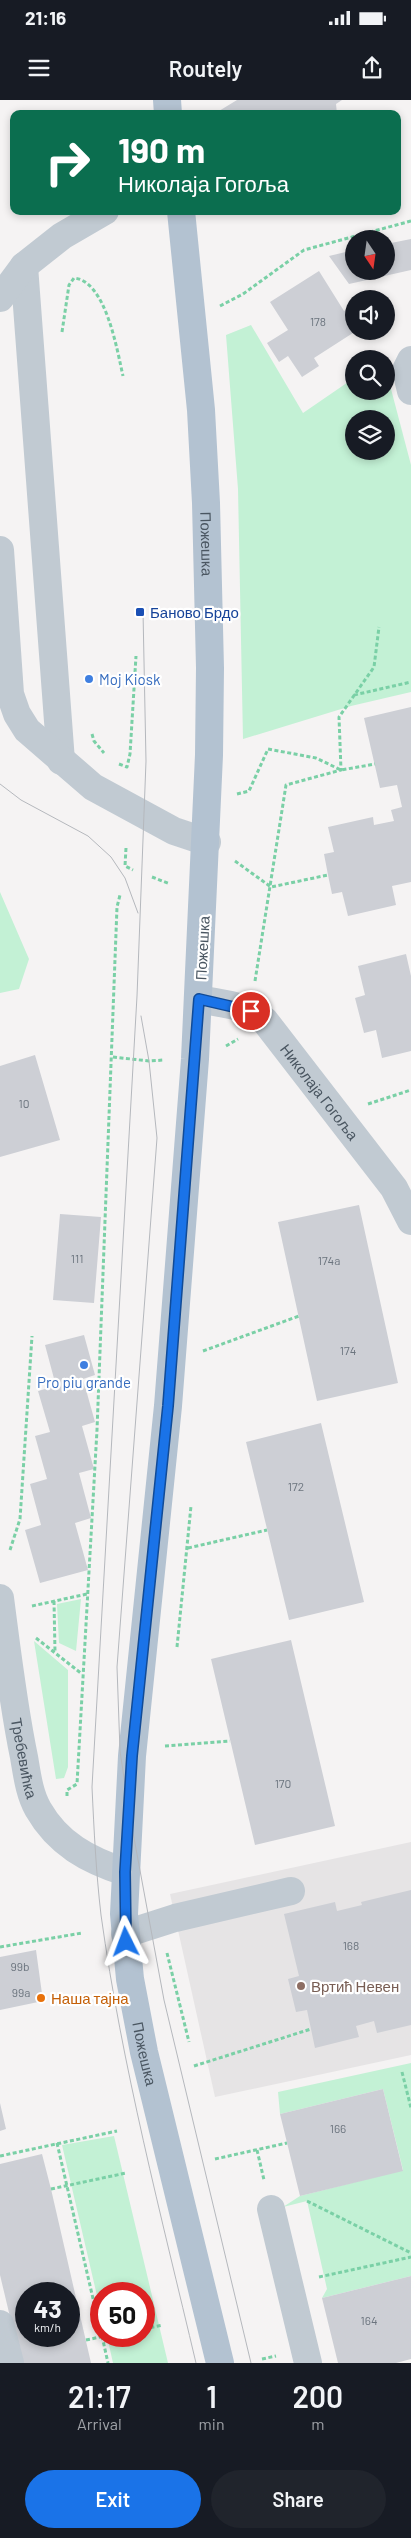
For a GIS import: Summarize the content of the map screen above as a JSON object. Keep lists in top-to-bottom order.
{
  "streets": {
    "main road": ["Пожешка"],
    "street": ["Николаја Гогоља", "Требевићка"]
  },
  "crossings": [
    ["Пожешка", "Николаја Гогоља"],
    ["Пожешка", "Требевићка"]
  ],
  "places": {
    "transit": ["Баново Брдо"],
    "other": [
      "Moj Kiosk",
      "Pro piu grande",
      "Вртић Невен",
      "Наша тајна"
    ]
  },
  "house_numbers": [
    "178",
    "10",
    "111",
    "174a",
    "174",
    "172",
    "170",
    "168",
    "99b",
    "99a",
    "166",
    "164"
  ],
  "north": "bottom",
  "page": {
    "status": "21:16",
    "header": "Routely",
    "turn": ["190 m", "Николаја Гогоља"],
    "speed": "43 km/h",
    "limit": "50",
    "eta": [
      "21:17",
      "Arrival",
      "1",
      "min",
      "200",
      "m"
    ],
    "buttons": ["Exit", "Share"]
  }
}
